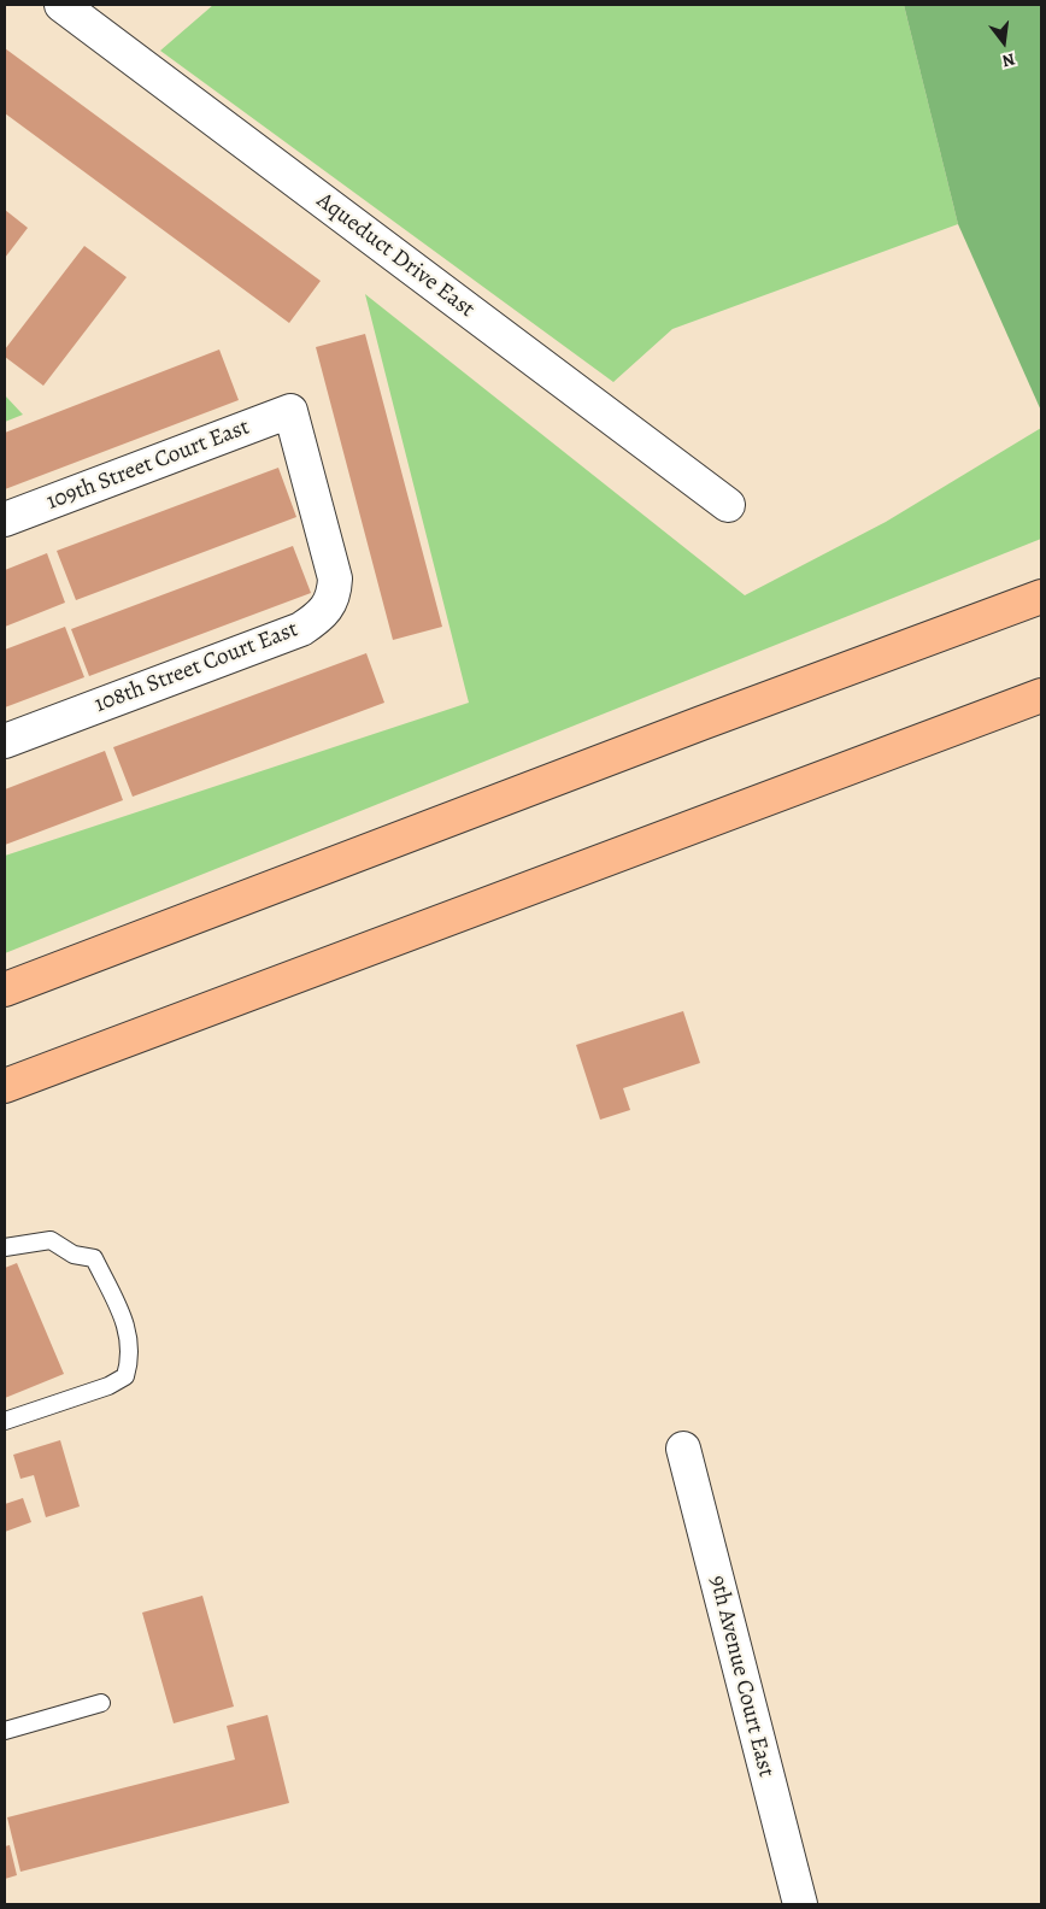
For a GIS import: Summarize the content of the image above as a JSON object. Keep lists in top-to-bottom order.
{
  "streets": {
    "street": [
      "Aqueduct Drive East",
      "109th Street Court East",
      "108th Street Court East",
      "9th Avenue Court East"
    ]
  },
  "crossings": [
    ["109th Street Court East", "108th Street Court East"]
  ],
  "north": "bottom"
}
